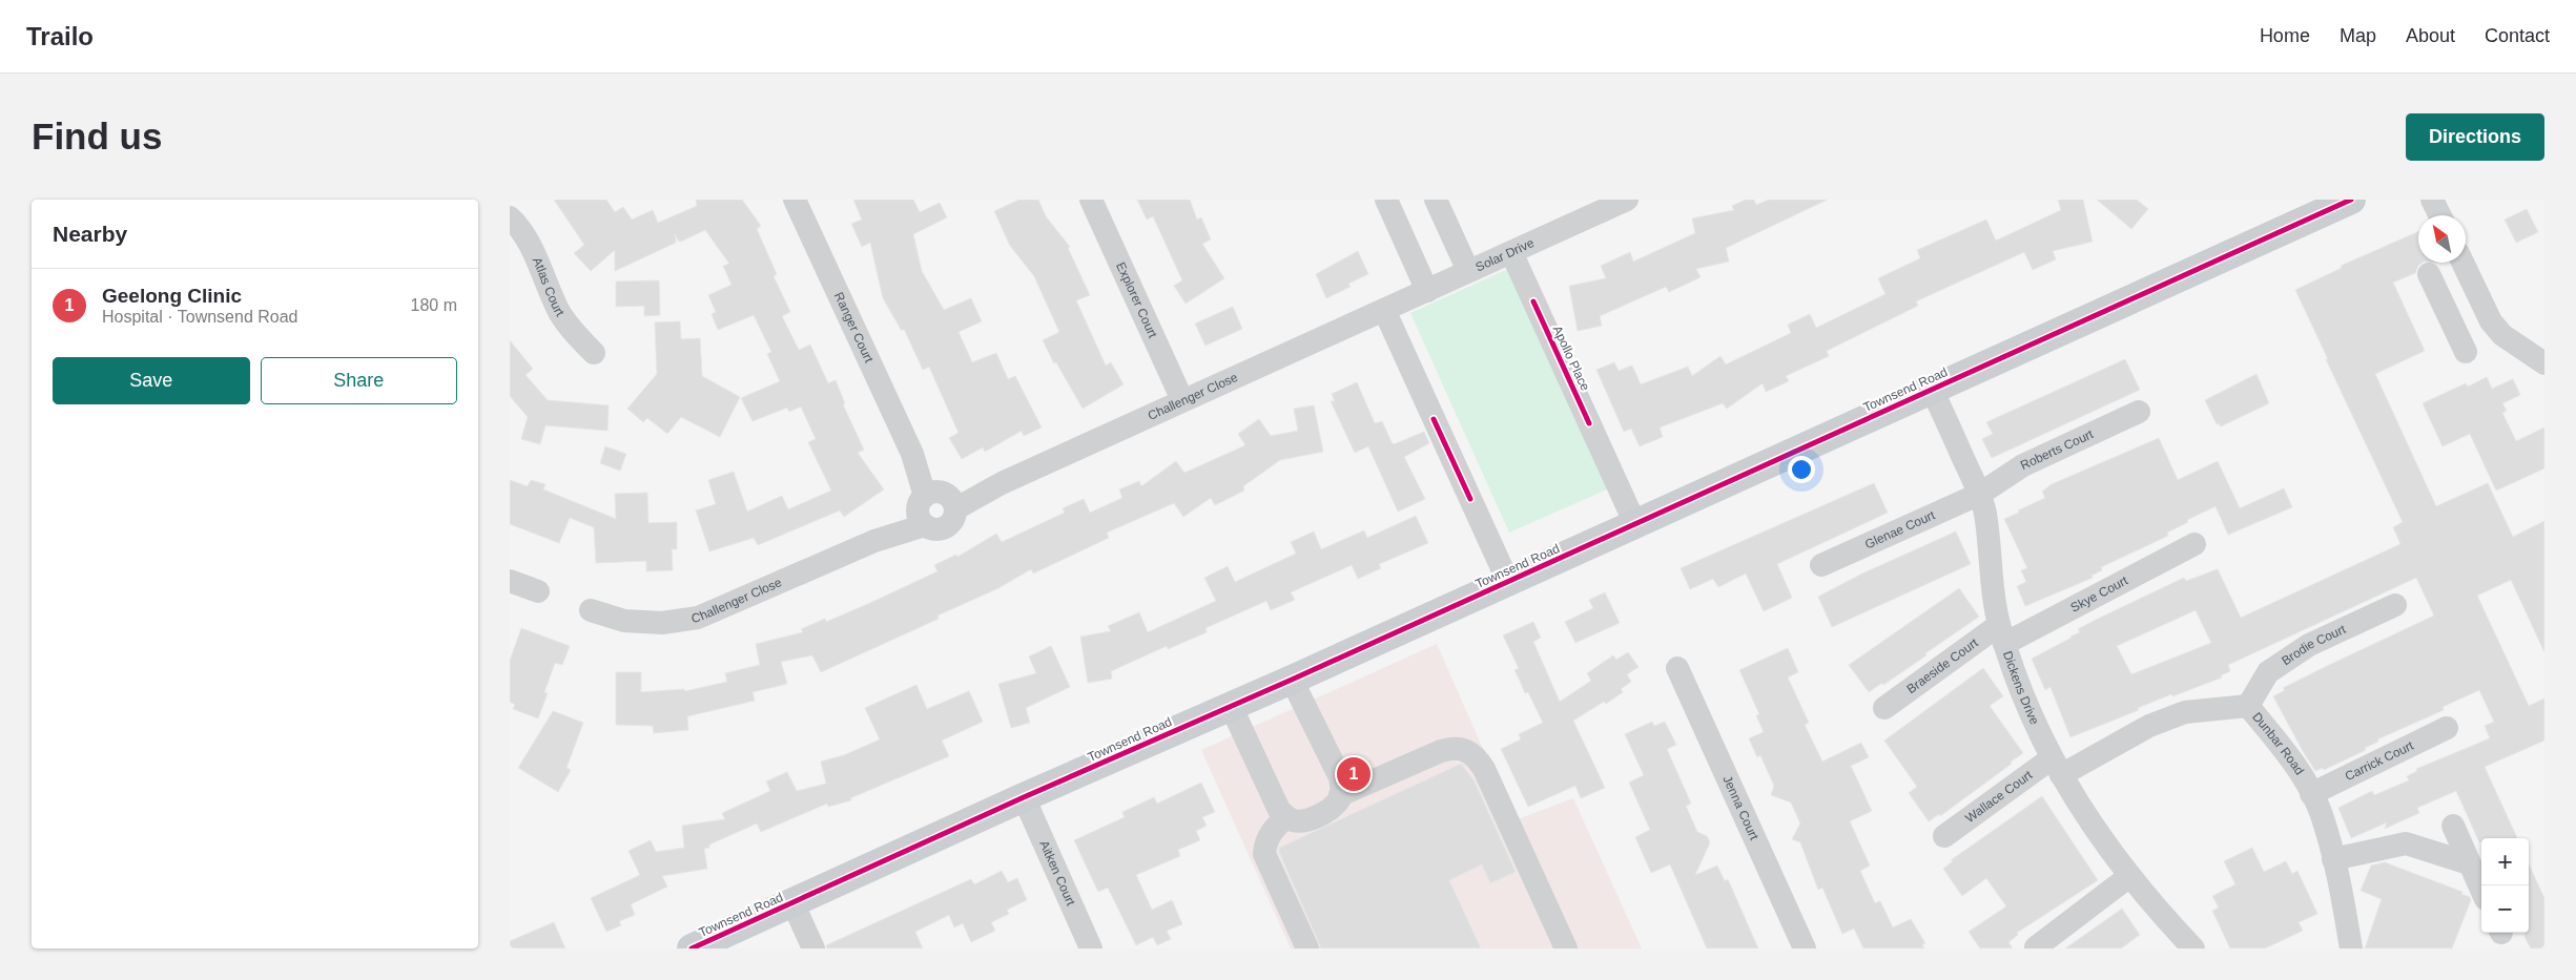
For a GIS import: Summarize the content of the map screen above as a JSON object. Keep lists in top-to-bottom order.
{
  "streets": {
    "main road": ["Townsend Road"],
    "street": [
      "Solar Drive",
      "Atlas Court",
      "Explorer Court",
      "Ranger Court",
      "Apollo Place",
      "Challenger Close",
      "Roberts Court",
      "Glenae Court",
      "Skye Court",
      "Brodie Court",
      "Braeside Court",
      "Dickens Drive",
      "Dunbar Road",
      "Carrick Court",
      "Wallace Court",
      "Jenna Court",
      "Aitken Court"
    ]
  },
  "crossings": [
    ["Solar Drive", "Apollo Place"],
    ["Solar Drive", "Challenger Close"],
    ["Explorer Court", "Challenger Close"],
    ["Ranger Court", "Challenger Close"],
    ["Apollo Place", "Townsend Road"],
    ["Townsend Road", "Dickens Drive"],
    ["Townsend Road", "Aitken Court"],
    ["Roberts Court", "Glenae Court"],
    ["Roberts Court", "Dickens Drive"],
    ["Glenae Court", "Dickens Drive"],
    ["Skye Court", "Braeside Court"],
    ["Skye Court", "Dickens Drive"],
    ["Brodie Court", "Dunbar Road"],
    ["Braeside Court", "Dickens Drive"],
    ["Dickens Drive", "Dunbar Road"],
    ["Dickens Drive", "Wallace Court"],
    ["Dunbar Road", "Carrick Court"],
    ["Dunbar Road", "Wallace Court"]
  ],
  "north": "top left",
  "page": {
    "header": "Trailo",
    "nav": [
      "Home",
      "Map",
      "About",
      "Contact"
    ],
    "buttons": [
      "Directions",
      ["Save", "Share"]
    ],
    "title": "Find us",
    "heading": "Nearby",
    "list": [
      {
        "mark": "1",
        "name": "Geelong Clinic",
        "note": "Hospital · Townsend Road",
        "value": "180 m"
      }
    ],
    "pins": "1",
    "map_buttons": ["+", "−"]
  }
}
